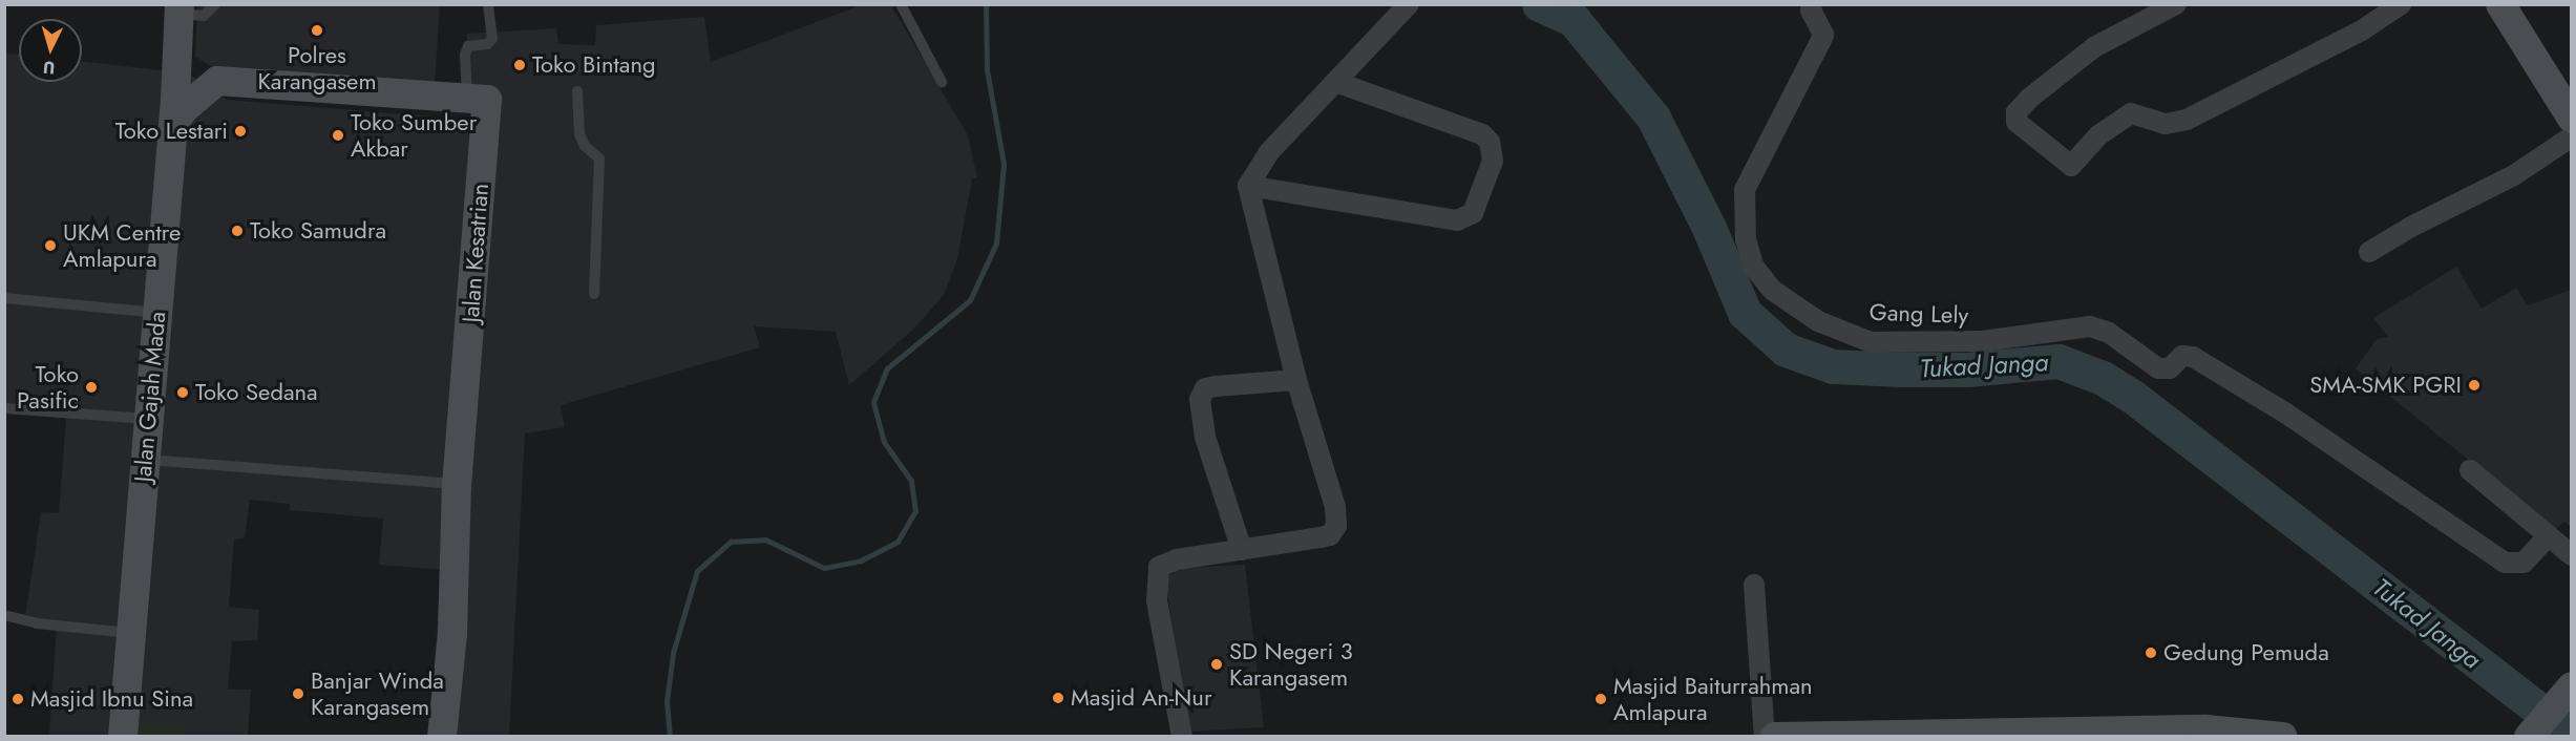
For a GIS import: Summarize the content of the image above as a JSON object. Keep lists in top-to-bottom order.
{
  "streets": {
    "street": ["Jalan Kesatrian", "Gang Lely", "Jalan Gajah Mada"]
  },
  "water": ["Tukad Janga"],
  "places": [
    "Polres Karangasem",
    "Toko Bintang",
    "Toko Lestari",
    "Toko Sumber Akbar",
    "Toko Samudra",
    "UKM Centre Amlapura",
    "SMA-SMK PGRI",
    "Toko Pasific",
    "Toko Sedana",
    "Gedung Pemuda",
    "SD Negeri 3 Karangasem",
    "Banjar Winda Karangasem",
    "Masjid An-Nur",
    "Masjid Ibnu Sina",
    "Masjid Baiturrahman Amlapura"
  ],
  "north": "bottom"
}
